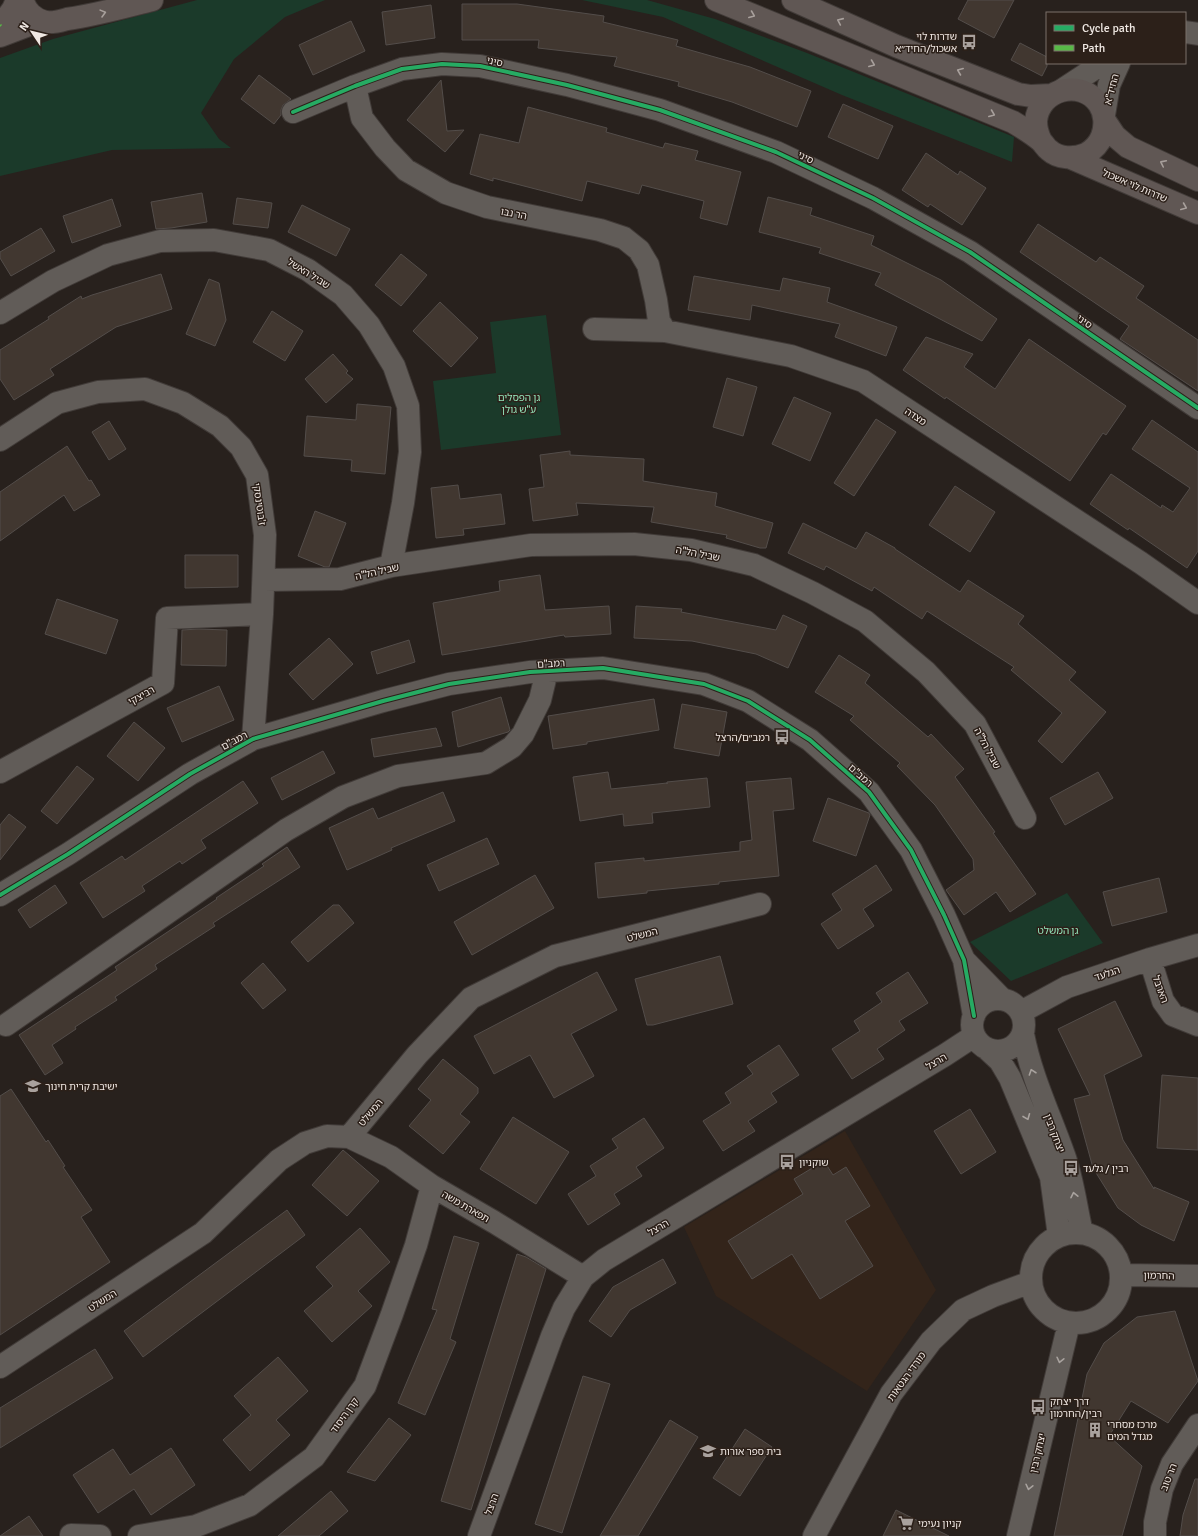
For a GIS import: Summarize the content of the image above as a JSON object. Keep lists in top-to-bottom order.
{
  "streets": {
    "main road": ["שדרות לוי אשכול"],
    "street": [
      "סיני",
      "החיד\"א",
      "הר נבו",
      "שביל האשל",
      "מצדה",
      "ז'בוטינסקי",
      "שביל הל\"ה",
      "רמב\"ם",
      "רביצקי",
      "המשלט",
      "הגלעד",
      "הארבל",
      "הרצל",
      "יצחק רבין",
      "תפארת משה",
      "החרמון",
      "מורדי הגטאות",
      "קרן היסוד",
      "הר טוב"
    ]
  },
  "crossings": [
    ["סיני", "הר נבו"],
    ["החיד\"א", "שדרות לוי אשכול"],
    ["הר נבו", "מצדה"],
    ["שביל האשל", "שביל הל\"ה"],
    ["ז'בוטינסקי", "שביל הל\"ה"],
    ["ז'בוטינסקי", "רמב\"ם"],
    ["ז'בוטינסקי", "רביצקי"],
    ["רמב\"ם", "הגלעד"],
    ["רמב\"ם", "הרצל"],
    ["רמב\"ם", "יצחק רבין"],
    ["המשלט", "תפארת משה"],
    ["הגלעד", "הארבל"],
    ["הגלעד", "הרצל"],
    ["הגלעד", "יצחק רבין"],
    ["הרצל", "יצחק רבין"],
    ["הרצל", "תפארת משה"],
    ["יצחק רבין", "החרמון"],
    ["יצחק רבין", "מורדי הגטאות"],
    ["תפארת משה", "קרן היסוד"],
    ["החרמון", "מורדי הגטאות"]
  ],
  "parks": ["גן הפסלים ע\"ש גולן", "גן המשלט"],
  "places": {
    "bus stop": [
      "שדרות לוי אשכול/החיד״א",
      "רמב״ם/הרצל",
      "שוקניון",
      "רבין / גלעד",
      "דרך יצחק רבין/החרמון"
    ],
    "school or university": ["ישיבת קרית חינוך", "בית ספר אורות"],
    "building": ["מרכז מסחרי מגדל המים"],
    "supermarket": ["קניון נעימי"]
  },
  "legend": ["Cycle path", "Path"],
  "north": "top left"
}
